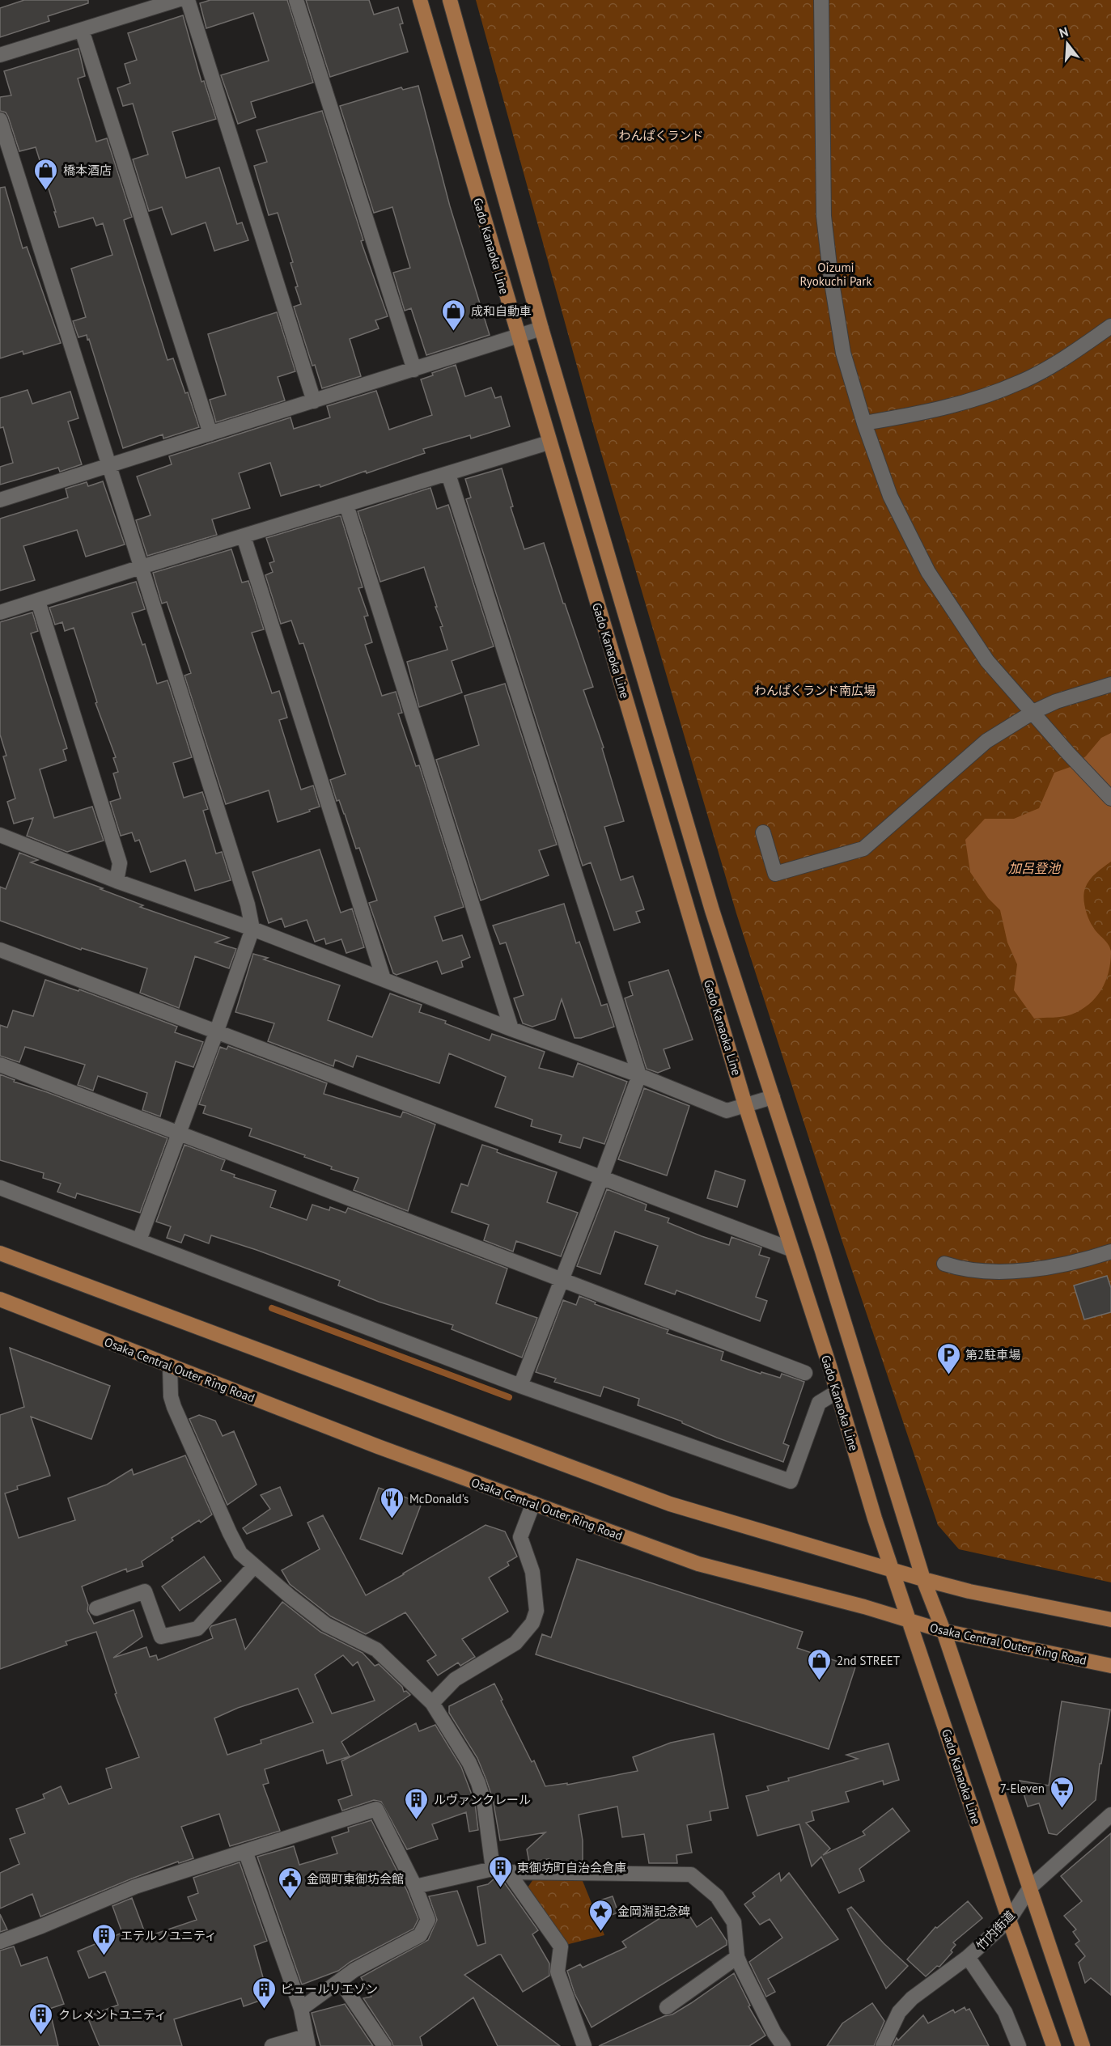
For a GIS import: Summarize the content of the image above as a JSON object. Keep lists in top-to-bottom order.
{
  "streets": {
    "main road": ["Gado Kanaoka Line", "Osaka Central Outer Ring Road"],
    "street": ["竹内街道"]
  },
  "crossings": [
    ["Gado Kanaoka Line", "Osaka Central Outer Ring Road"],
    ["Gado Kanaoka Line", "竹内街道"]
  ],
  "water": ["加呂登池"],
  "parks": ["わんぱくランド", "Oizumi Ryokuchi Park", "わんぱくランド南広場"],
  "places": {
    "shop": ["橋本酒店", "成和自動車", "2nd STREET"],
    "parking": ["第2駐車場"],
    "restaurant": ["McDonald's"],
    "supermarket": ["7-Eleven"],
    "building": [
      "ルヴァンクレール",
      "東御坊町自治会倉庫",
      "エテルノユニティ",
      "ピュールリエゾン",
      "クレメントユニティ"
    ],
    "public building": ["金岡町東御坊会館"],
    "place": ["金岡淵記念碑"]
  },
  "north": "top"
}
